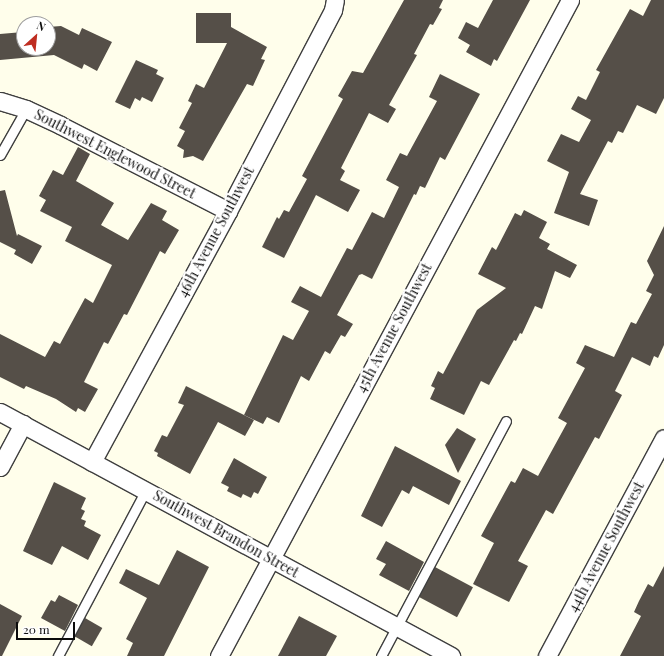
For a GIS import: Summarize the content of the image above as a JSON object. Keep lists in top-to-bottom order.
{
  "streets": {
    "street": [
      "Southwest Englewood Street",
      "46th Avenue Southwest",
      "45th Avenue Southwest",
      "Southwest Brandon Street",
      "44th Avenue Southwest"
    ]
  },
  "crossings": [
    ["Southwest Englewood Street", "46th Avenue Southwest"],
    ["46th Avenue Southwest", "Southwest Brandon Street"],
    ["45th Avenue Southwest", "Southwest Brandon Street"]
  ],
  "scale_bar": "20 m",
  "north": "top right"
}
